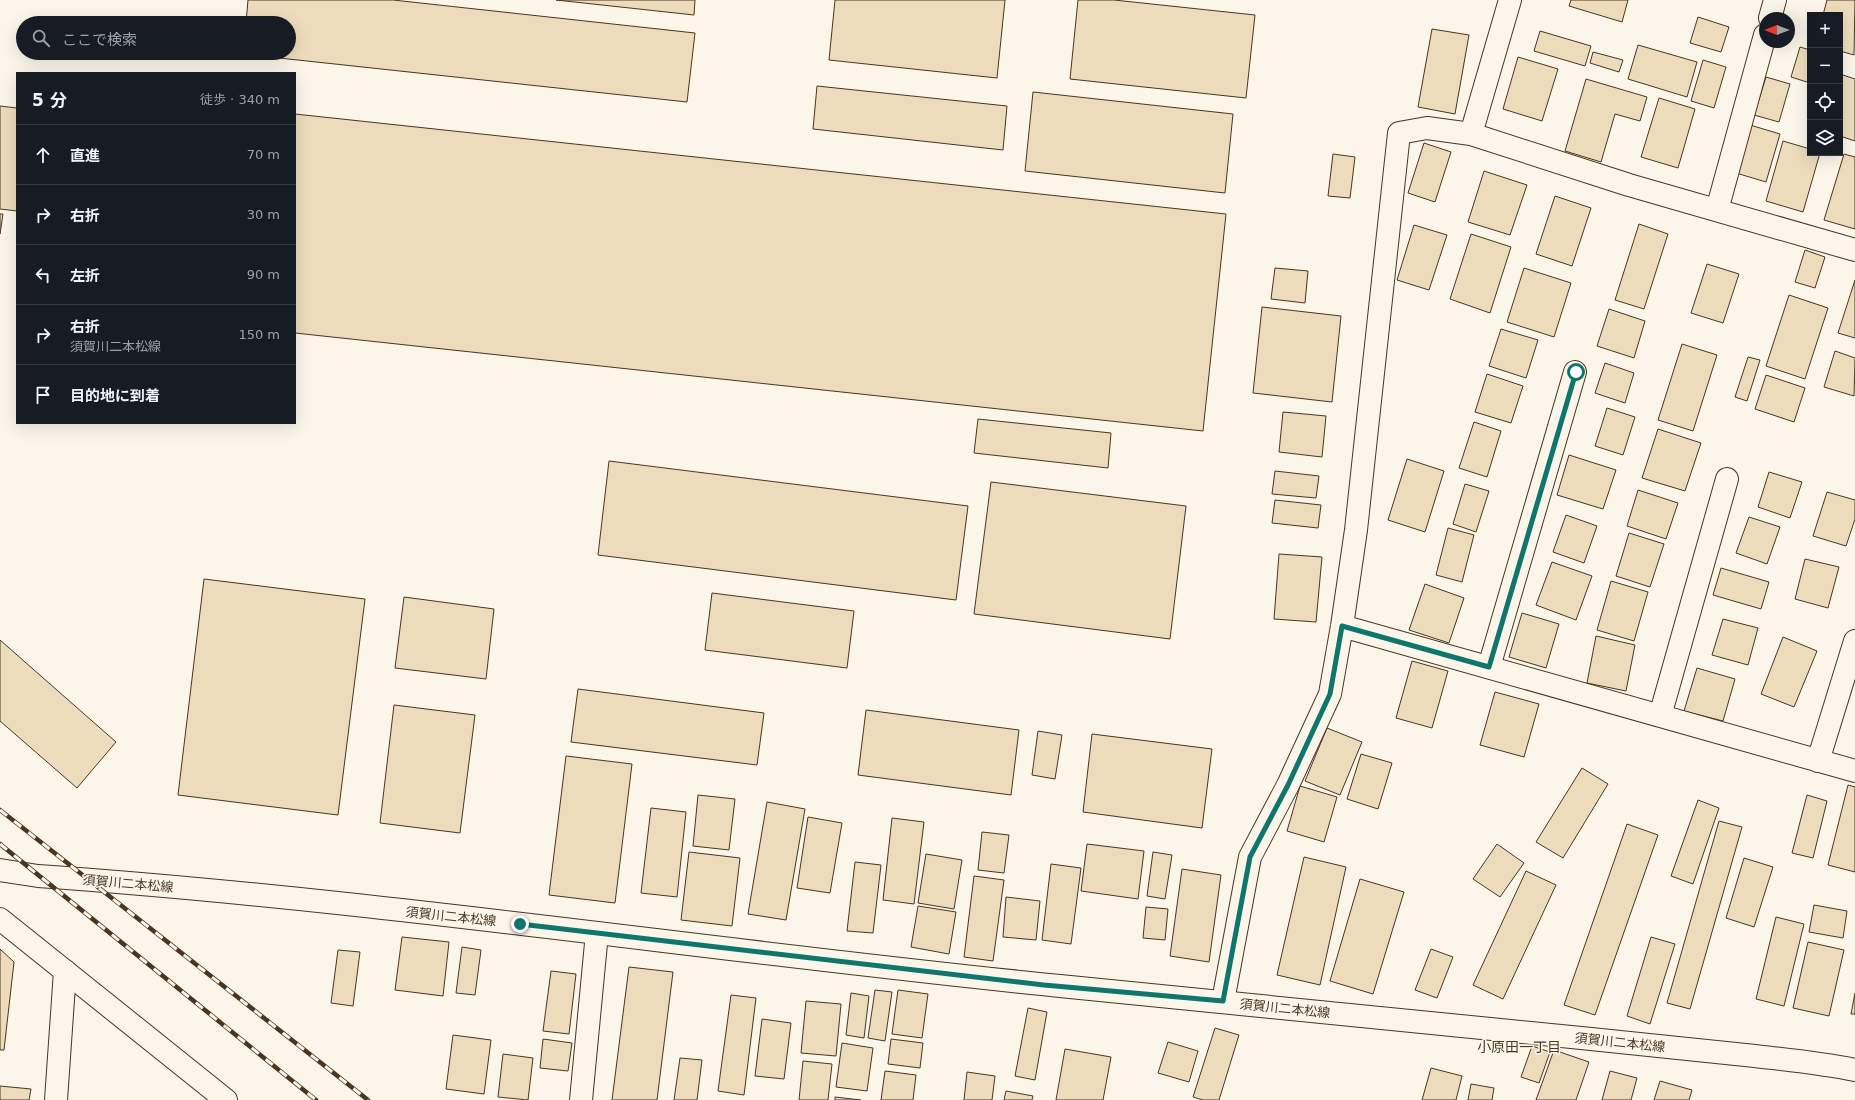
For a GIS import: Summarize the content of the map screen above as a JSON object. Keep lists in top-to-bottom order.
{
  "streets": {
    "street": ["須賀川二本松線"]
  },
  "districts": ["小原田一丁目"],
  "north": "left",
  "page": {
    "map_buttons": ["+", "−"],
    "search": "ここで検索",
    "heading": ["5 分", "徒歩 · 340 m"],
    "list": [
      ["直進", "70 m"],
      ["右折", "30 m"],
      ["左折", "90 m"],
      ["右折", "須賀川二本松線", "150 m"],
      "目的地に到着"
    ]
  }
}
